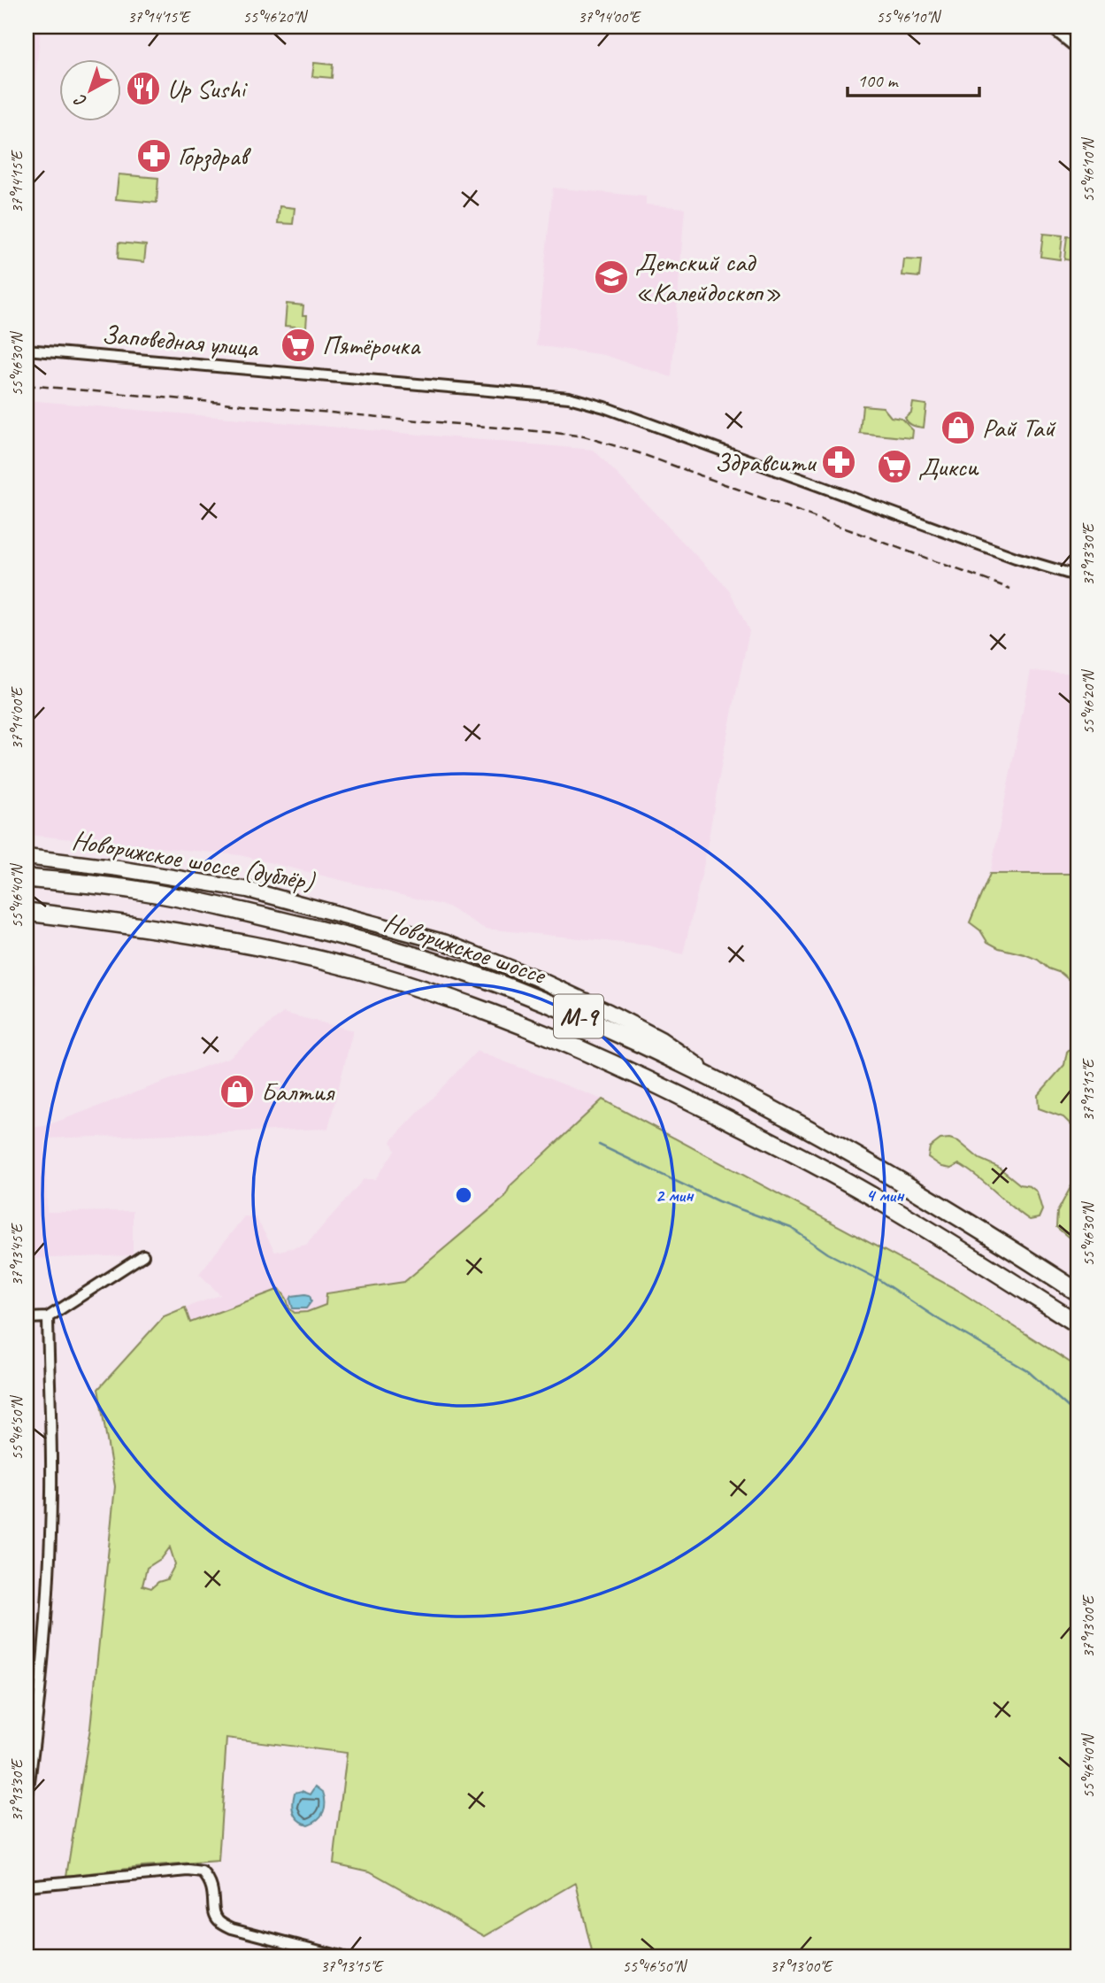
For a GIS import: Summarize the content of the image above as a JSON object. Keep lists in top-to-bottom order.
{
  "streets": {
    "highway": ["Новорижское шоссе", "М-9"],
    "street": ["Заповедная улица", "Новорижское шоссе (дублёр)"]
  },
  "crossings": [
    ["Новорижское шоссе (дублёр)", "Новорижское шоссе"]
  ],
  "places": {
    "restaurant": ["Up Sushi"],
    "pharmacy": ["Горздрав", "Здравсити"],
    "school or university": ["Детский сад «Калейдоскоп»"],
    "supermarket": ["Пятёрочка", "Дикси"],
    "shop": ["Рай Тай", "Балтия"]
  },
  "scale_bar": "100 m",
  "north": "bottom left",
  "coordinates": [
    "37°14'15\"E",
    "55°46'20\"N",
    "37°14'00\"E",
    "55°46'10\"N",
    "55°46'30\"N",
    "37°13'30\"E",
    "55°46'40\"N",
    "37°13'15\"E",
    "37°13'45\"E",
    "55°46'50\"N",
    "37°13'00\"E"
  ],
  "rings": ["2 мин", "4 мин"]
}
